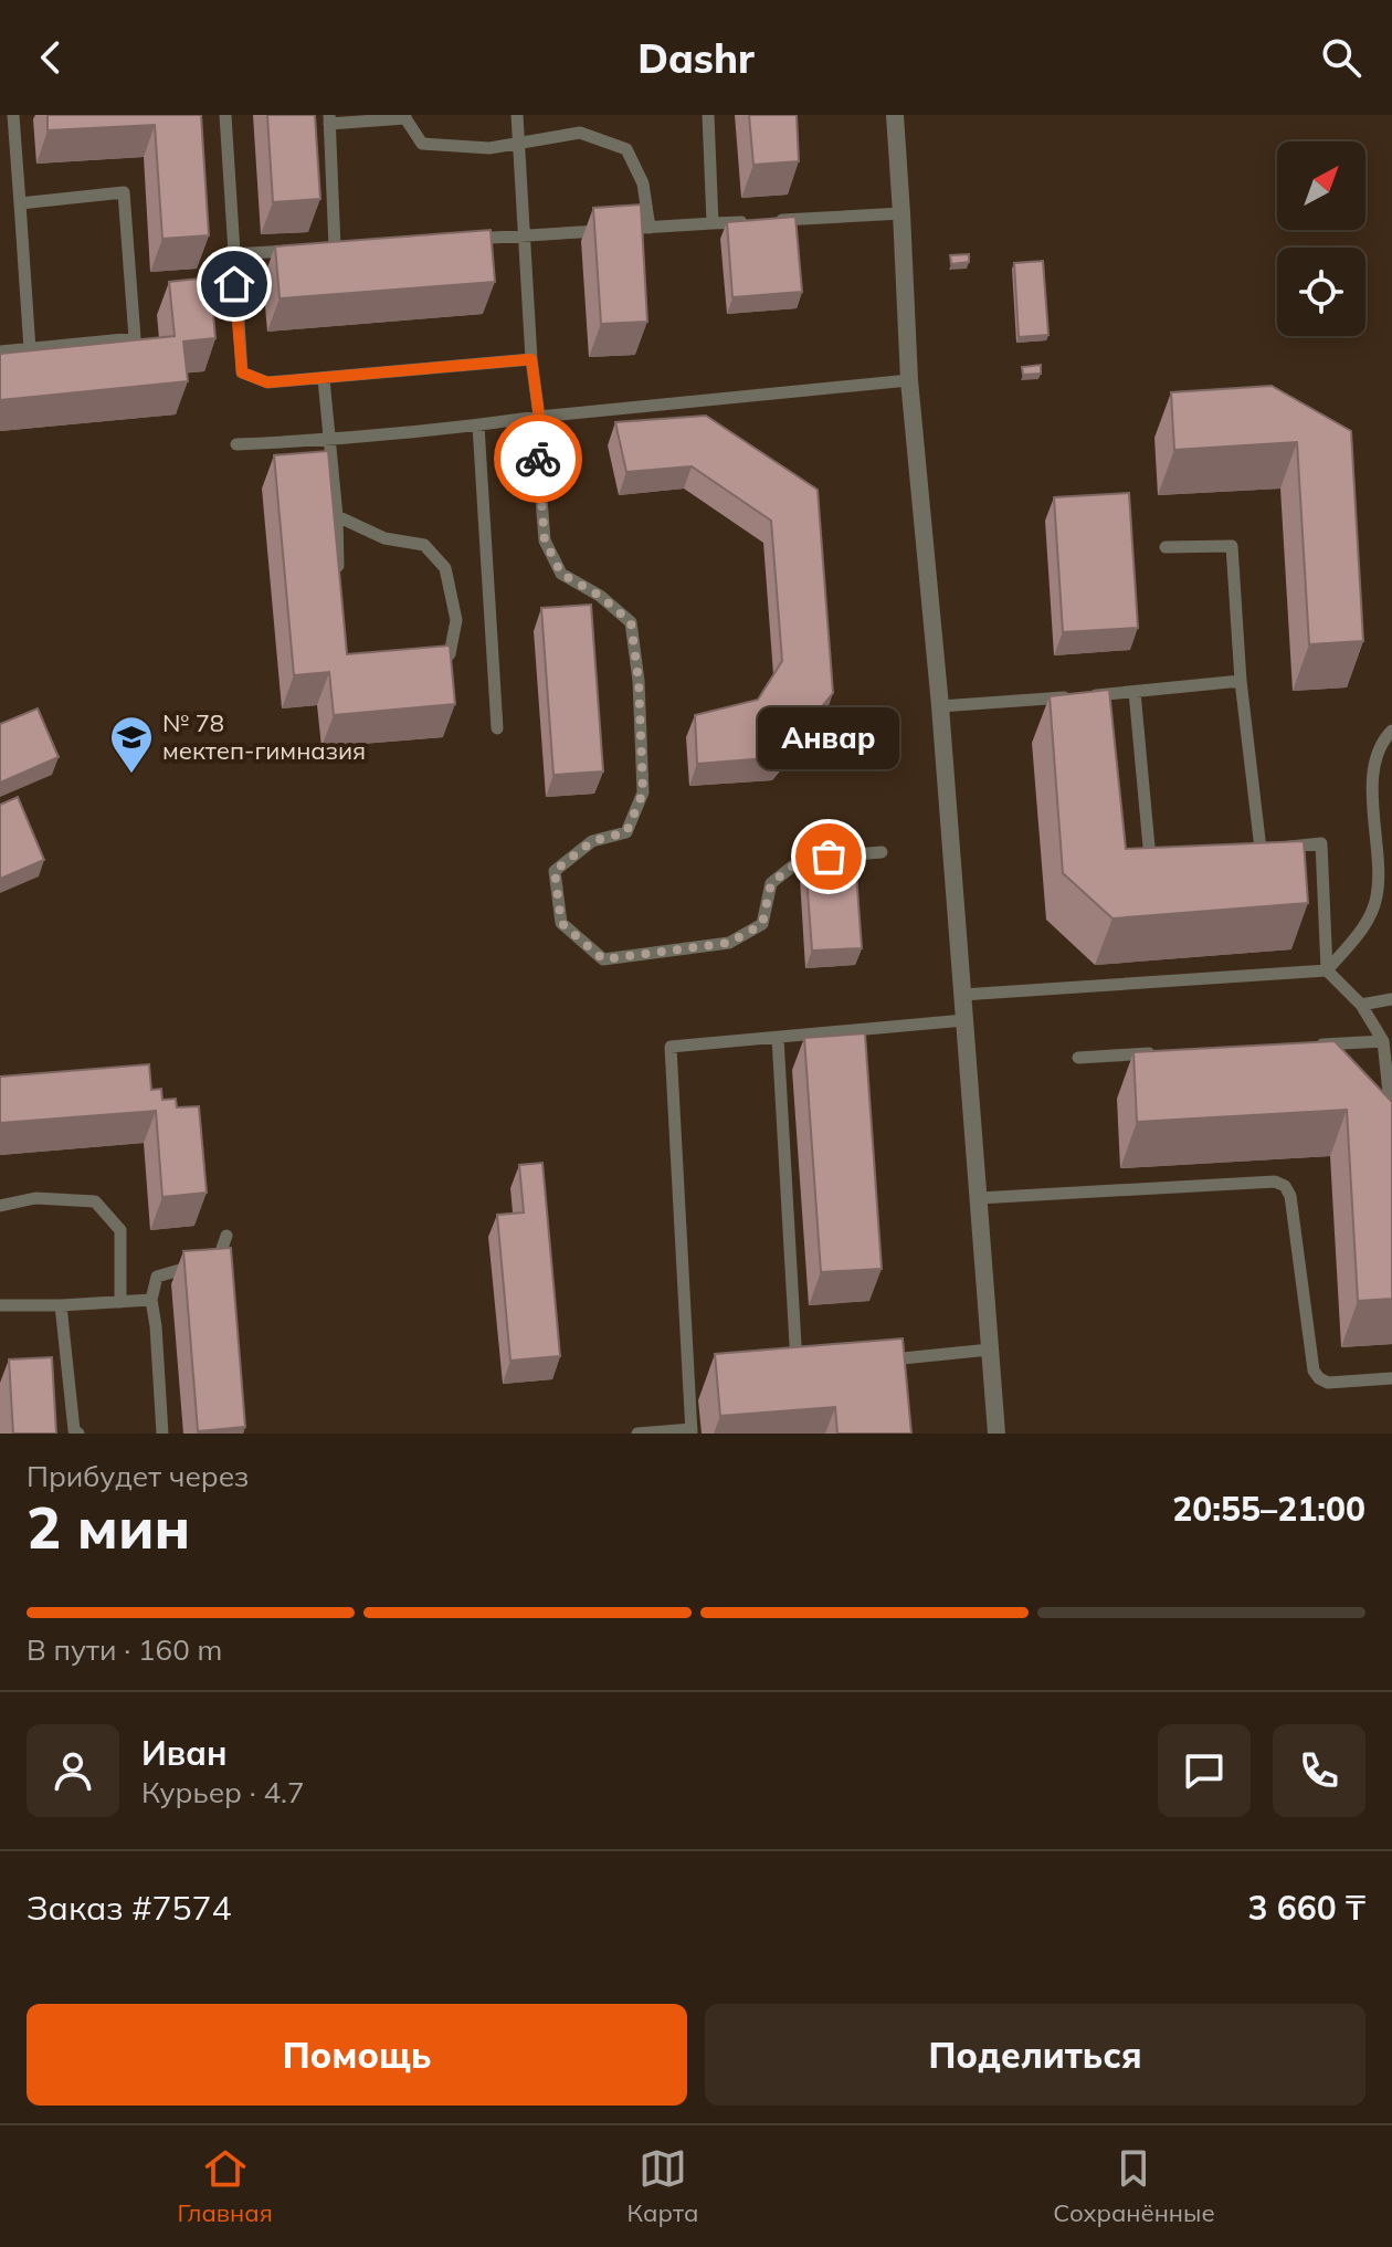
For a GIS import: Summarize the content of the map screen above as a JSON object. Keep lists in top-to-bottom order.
{
  "places": {
    "school or university": ["№ 78 мектеп-гимназия"],
    "other": ["Анвар"]
  },
  "north": "top right",
  "page": {
    "header": "Dashr",
    "bubble": "Анвар",
    "heading": ["2 мин", "Прибудет через", "20:55–21:00"],
    "panel": [
      "Иван",
      "Курьер · 4.7",
      "Заказ #7574",
      "3 660 ₸"
    ],
    "bar": "В пути · 160 m",
    "buttons": ["Помощь", "Поделиться"],
    "tabs": ["Главная", "Карта", "Сохранённые"]
  }
}
